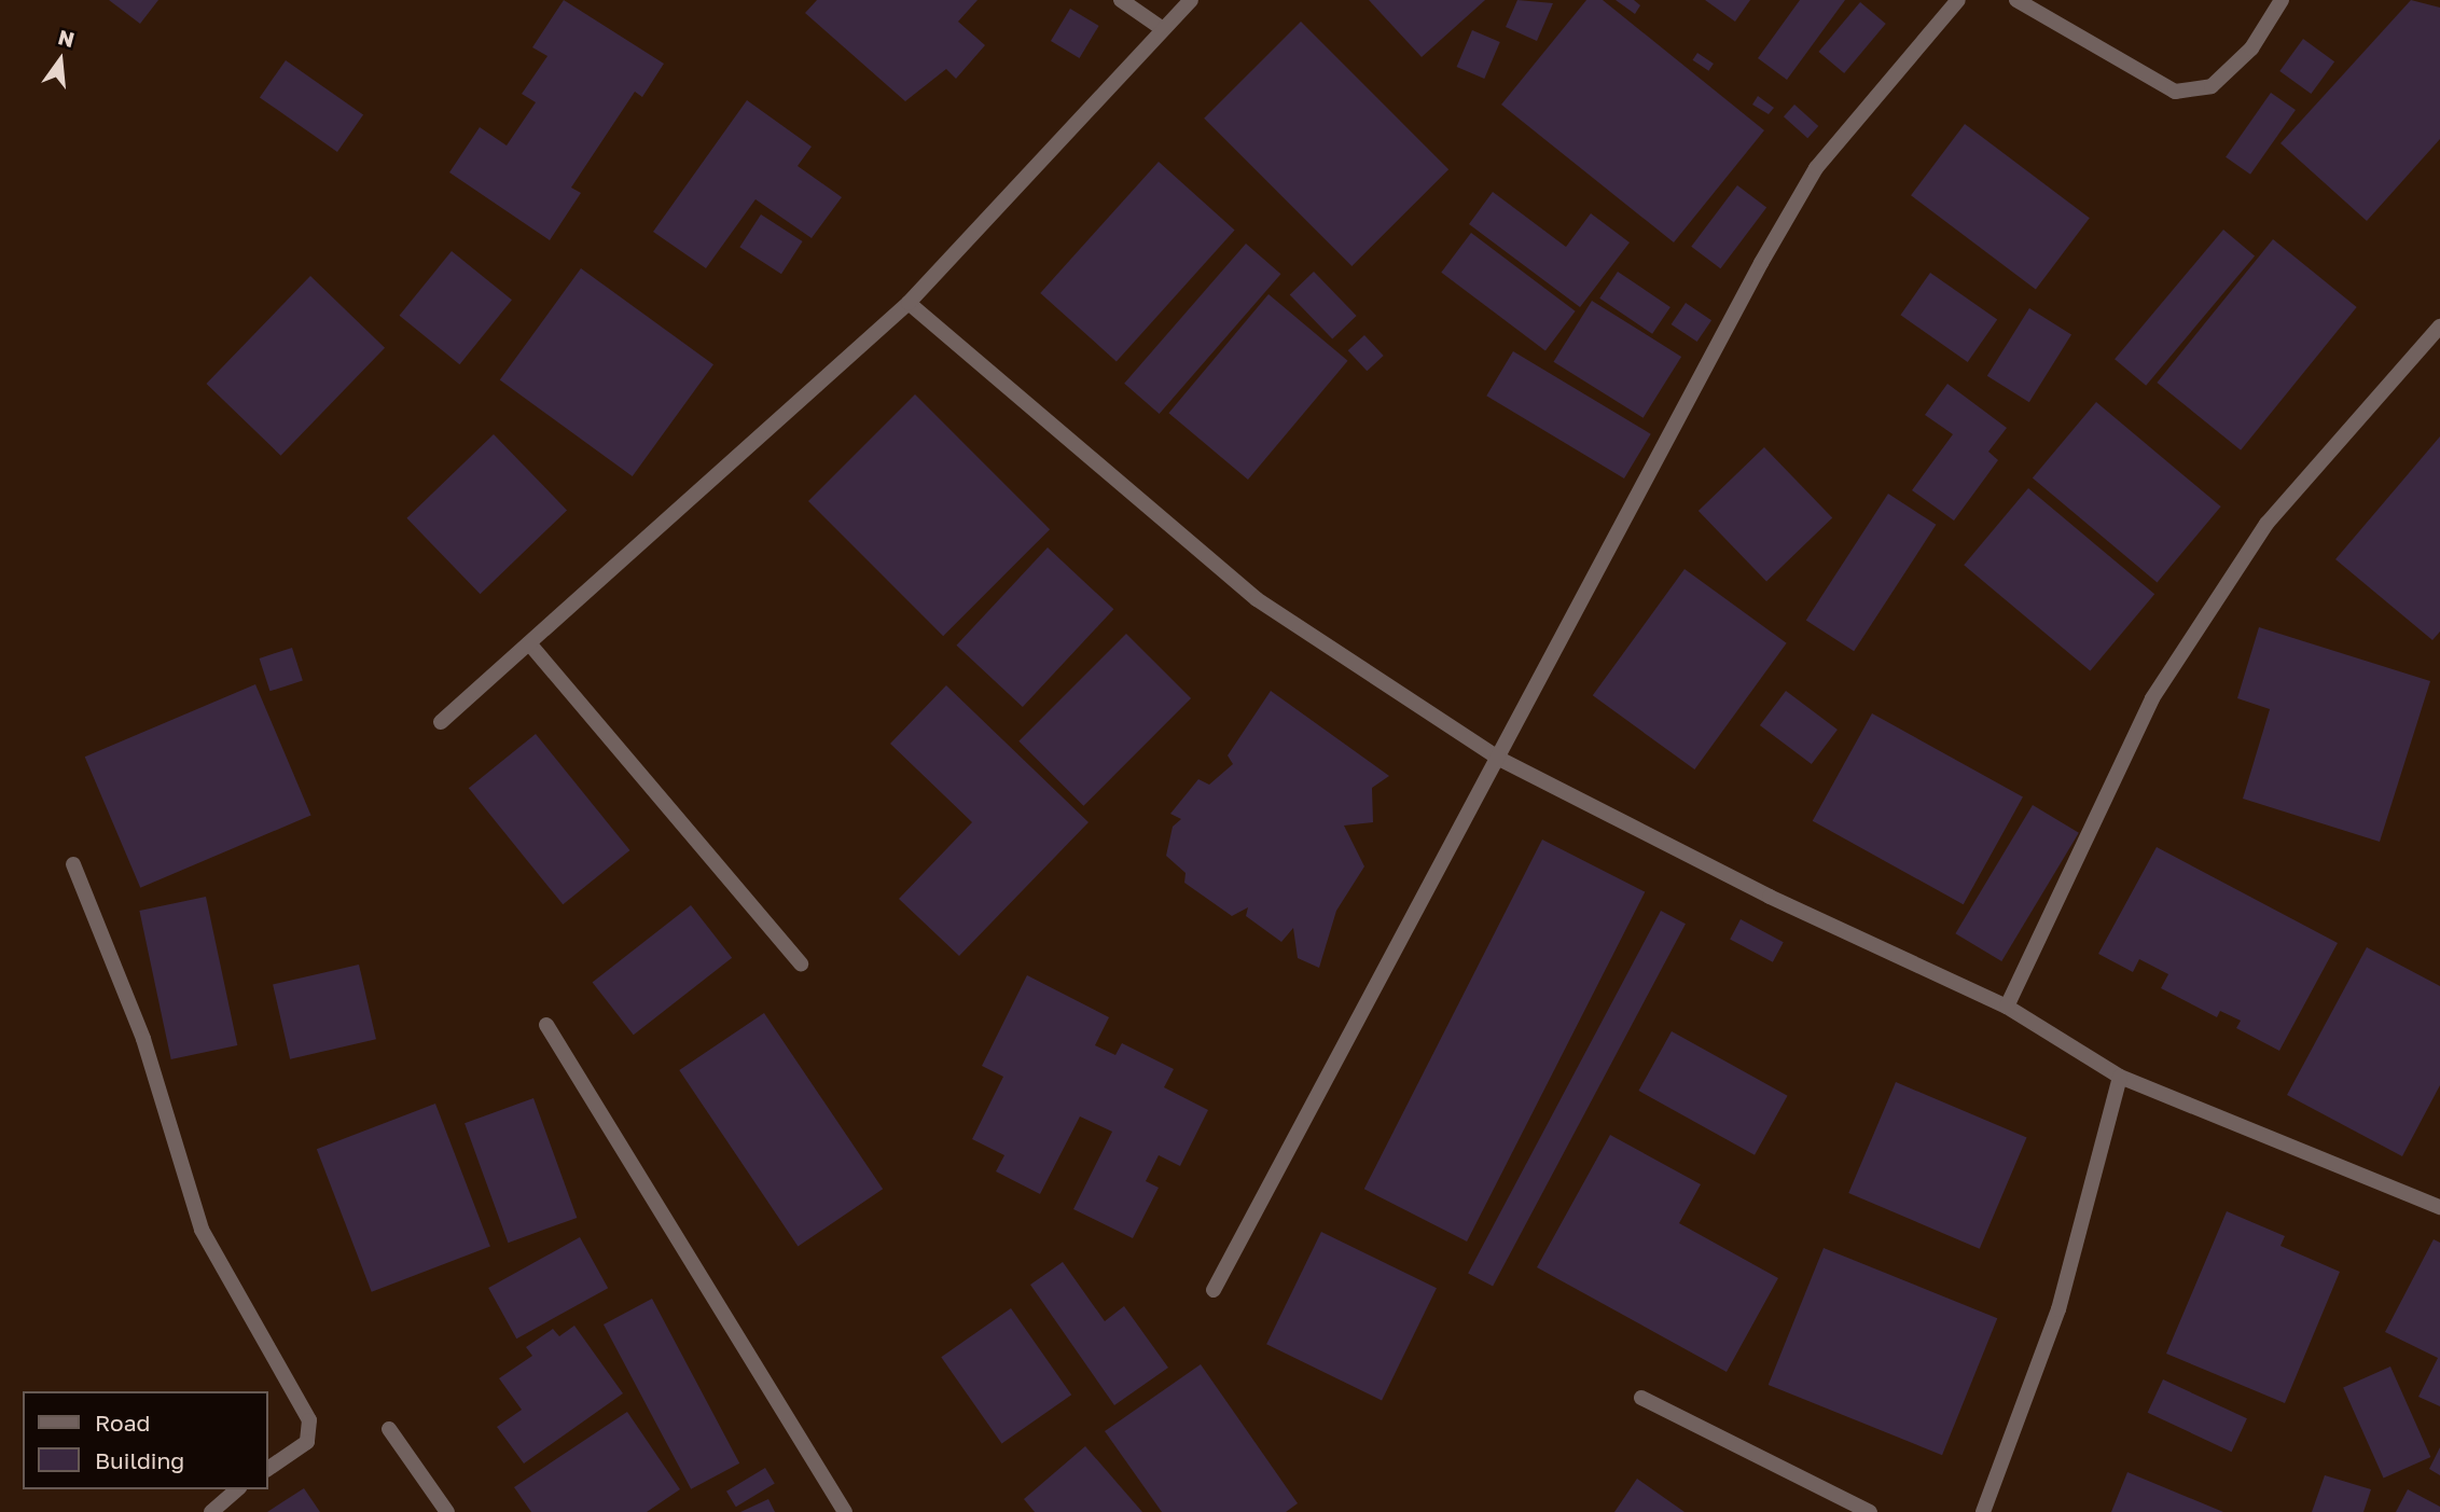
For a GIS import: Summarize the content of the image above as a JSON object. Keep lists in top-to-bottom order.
{
  "legend": ["Road", "Building"],
  "north": "top"
}
